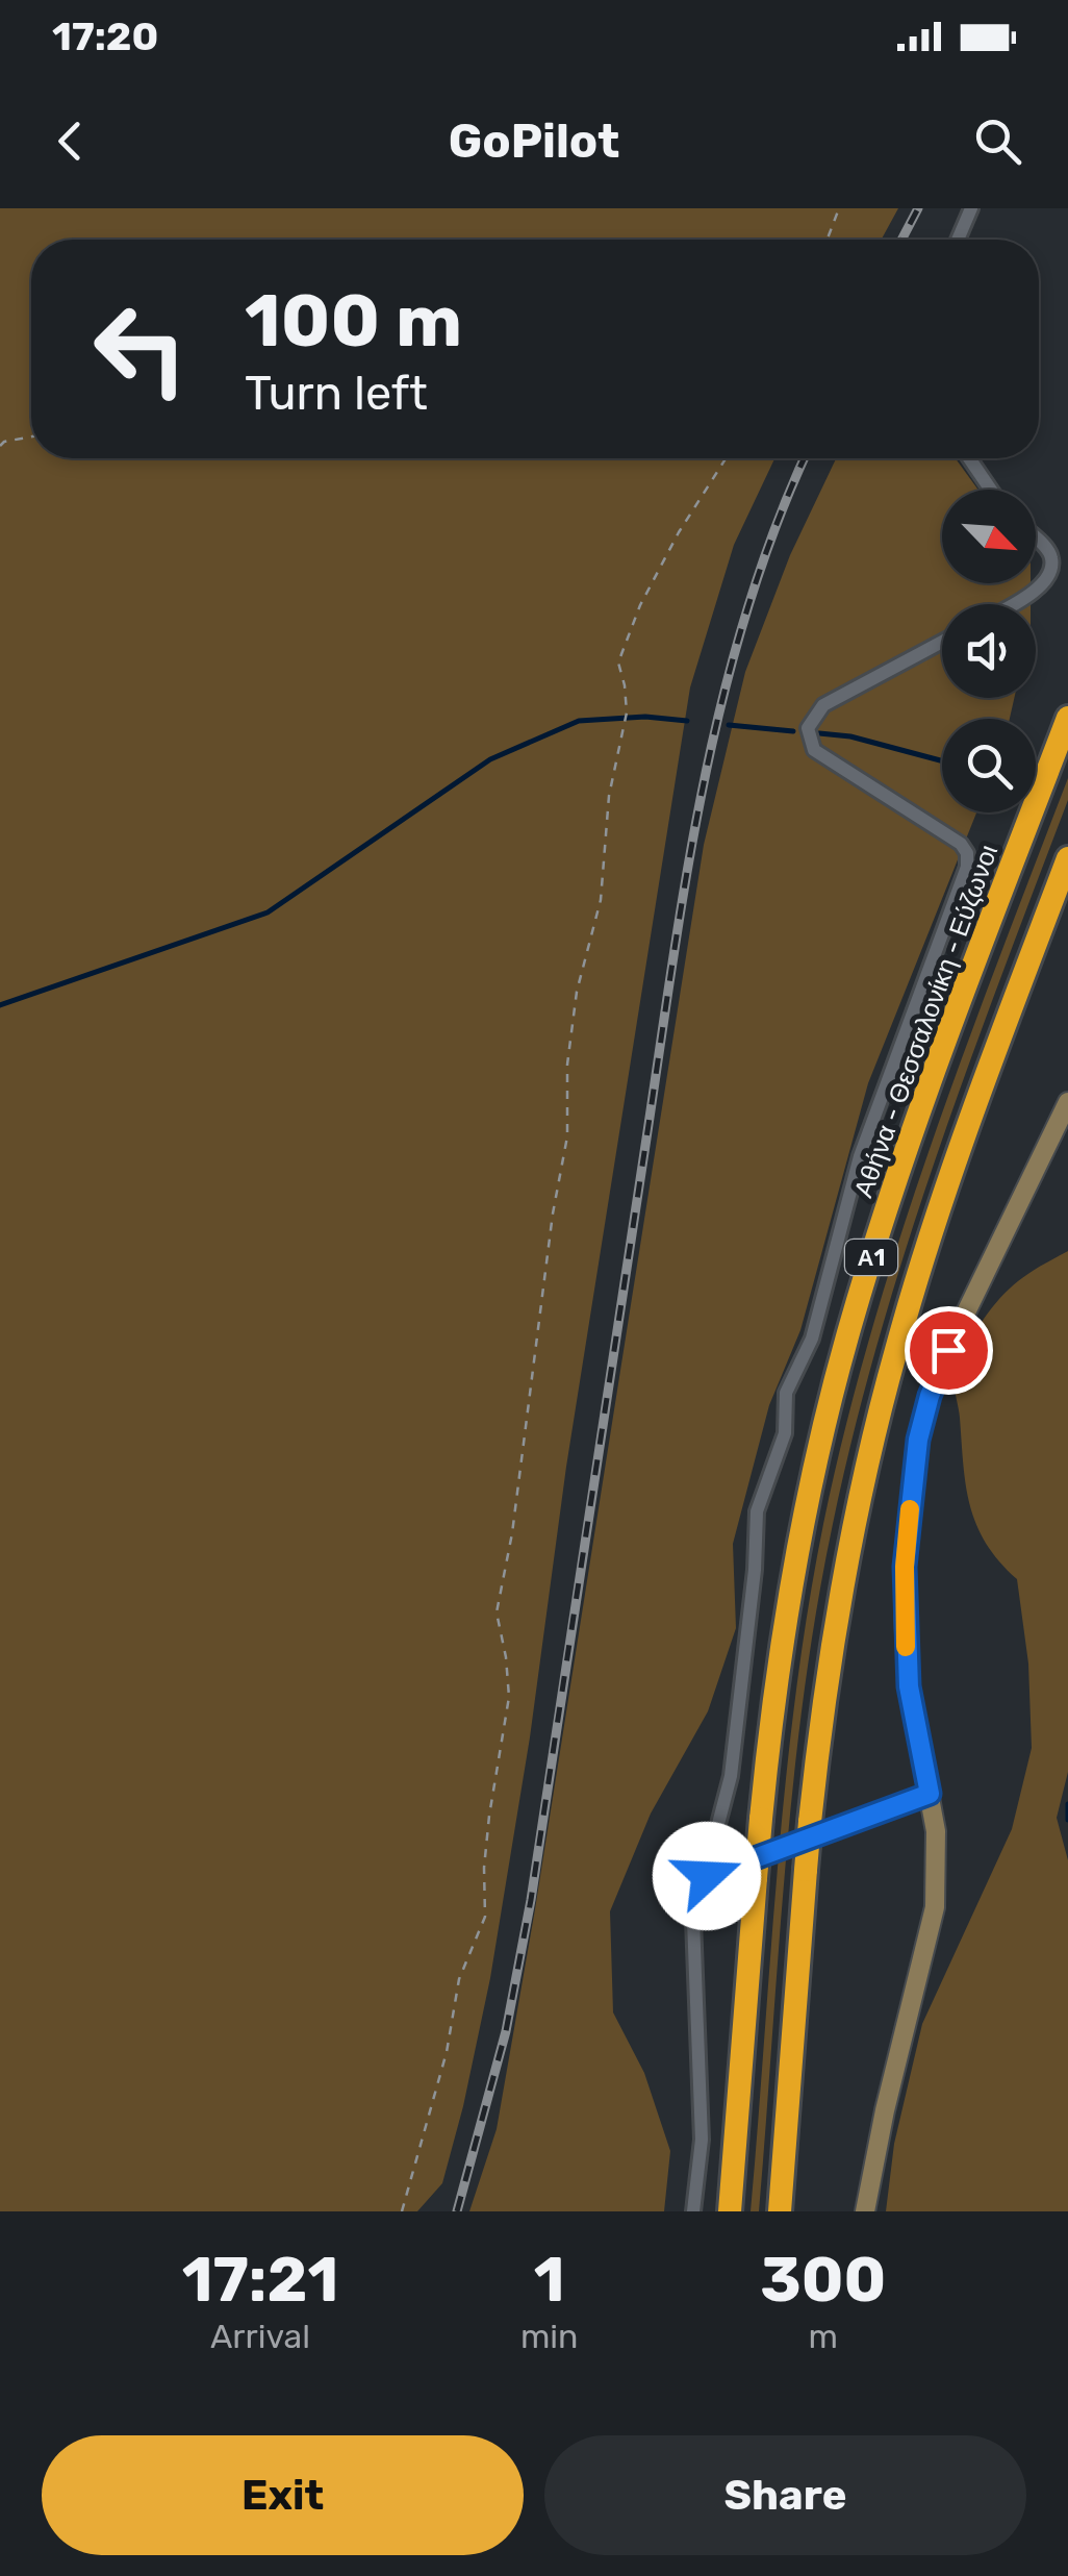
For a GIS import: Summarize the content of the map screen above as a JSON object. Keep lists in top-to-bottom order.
{
  "streets": {
    "highway": ["Αθήνα - Θεσσαλονίκη - Εύζωνοι", "Α1"]
  },
  "north": "bottom right",
  "page": {
    "status": "17:20",
    "header": "GoPilot",
    "turn": ["100 m", "Turn left"],
    "eta": [
      "17:21",
      "Arrival",
      "1",
      "min",
      "300",
      "m"
    ],
    "buttons": ["Exit", "Share"]
  }
}
